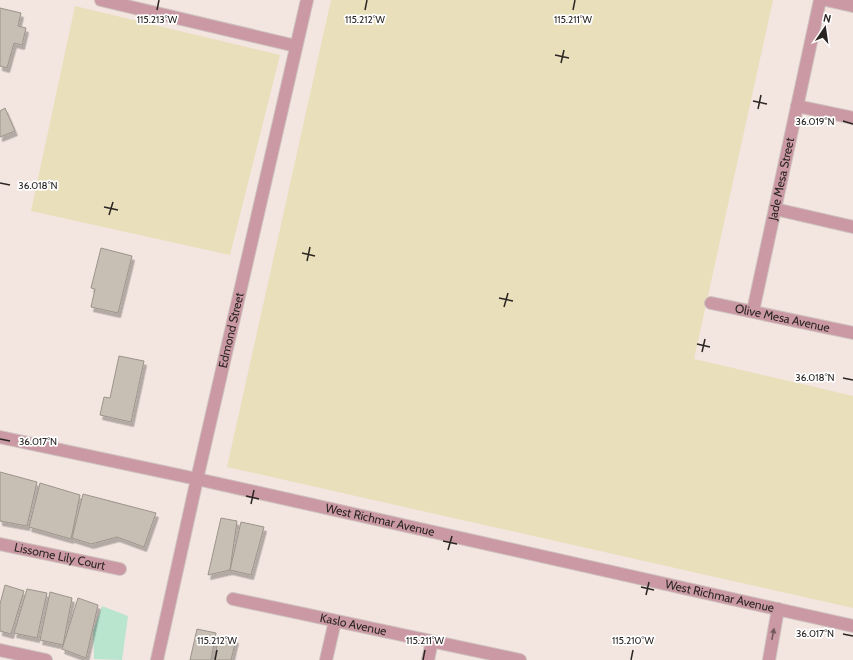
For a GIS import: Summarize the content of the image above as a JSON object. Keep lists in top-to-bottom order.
{
  "streets": {
    "street": [
      "Jade Mesa Street",
      "Olive Mesa Avenue",
      "Edmond Street",
      "West Richmar Avenue",
      "Lissome Lily Court",
      "Kaslo Avenue"
    ]
  },
  "crossings": [
    ["Jade Mesa Street", "Olive Mesa Avenue"],
    ["Edmond Street", "West Richmar Avenue"]
  ],
  "north": "top",
  "coordinates": [
    "115.213°W",
    "115.212°W",
    "115.211°W",
    "36.019°N",
    "36.018°N",
    "36.017°N",
    "115.210°W"
  ]
}
